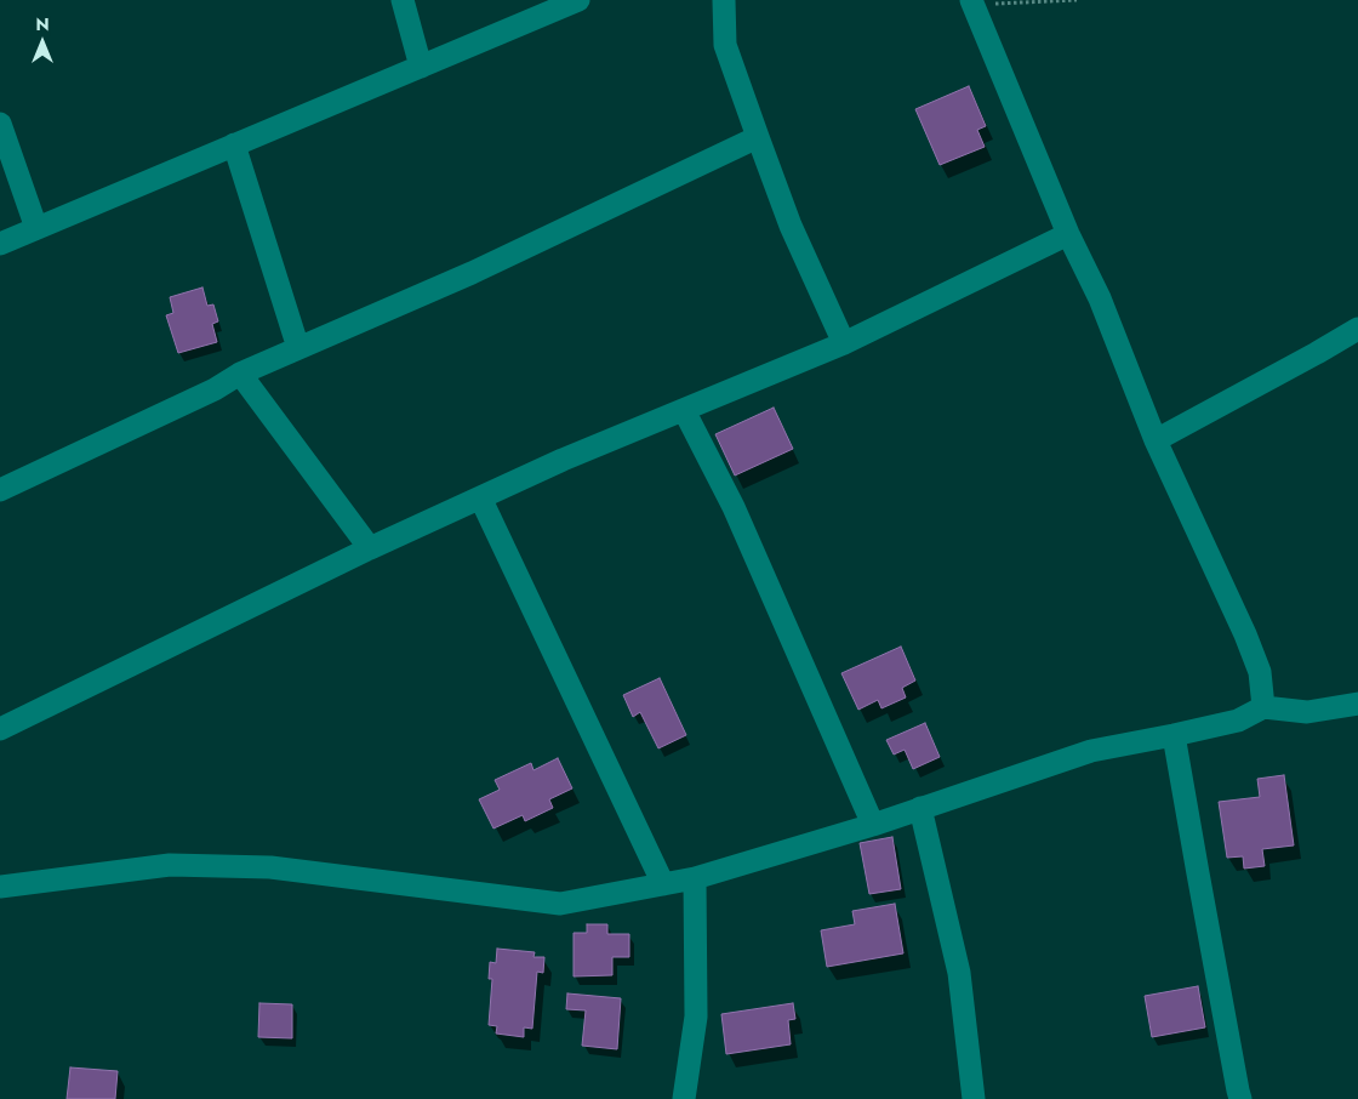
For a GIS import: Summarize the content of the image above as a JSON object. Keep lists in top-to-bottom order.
{
  "north": "top"
}
